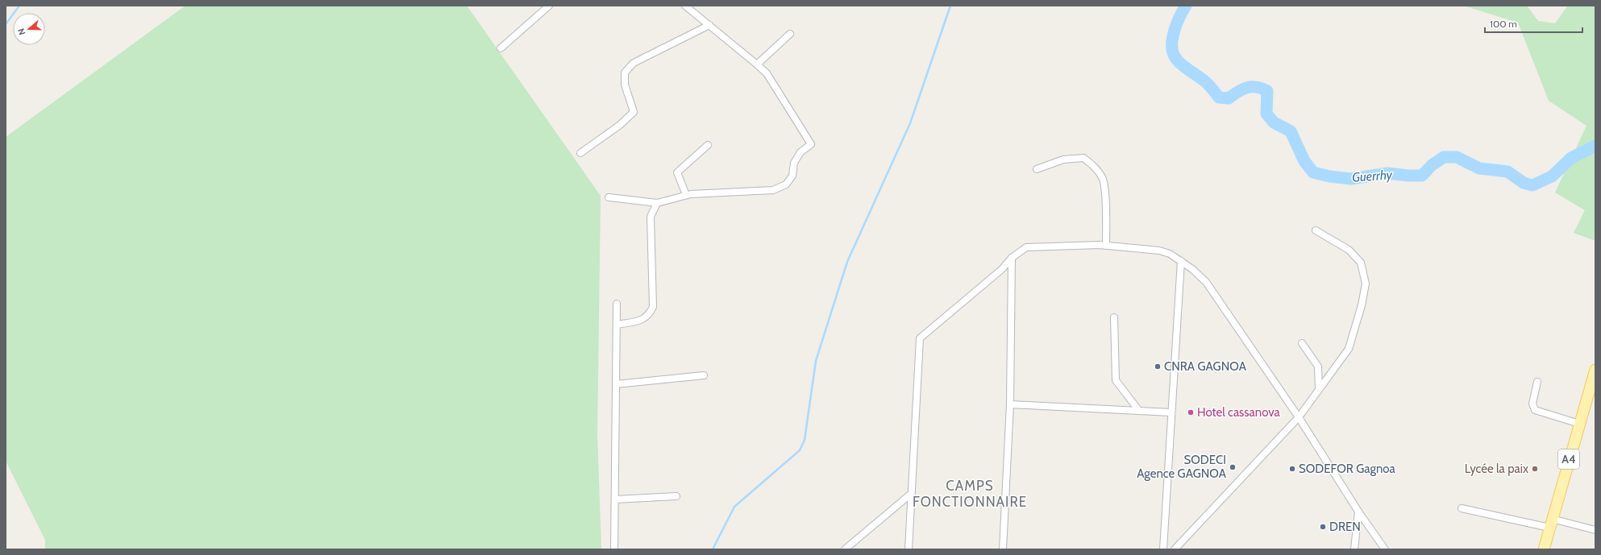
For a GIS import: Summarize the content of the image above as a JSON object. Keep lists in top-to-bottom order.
{
  "streets": {
    "main road": ["A4"]
  },
  "districts": ["CAMPS FONCTIONNAIRE"],
  "water": ["Guerrhy"],
  "places": [
    "CNRA GAGNOA",
    "Hotel cassanova",
    "SODECI Agence GAGNOA",
    "SODEFOR Gagnoa",
    "Lycée la paix",
    "DREN"
  ],
  "scale_bar": "100 m",
  "north": "left"
}
